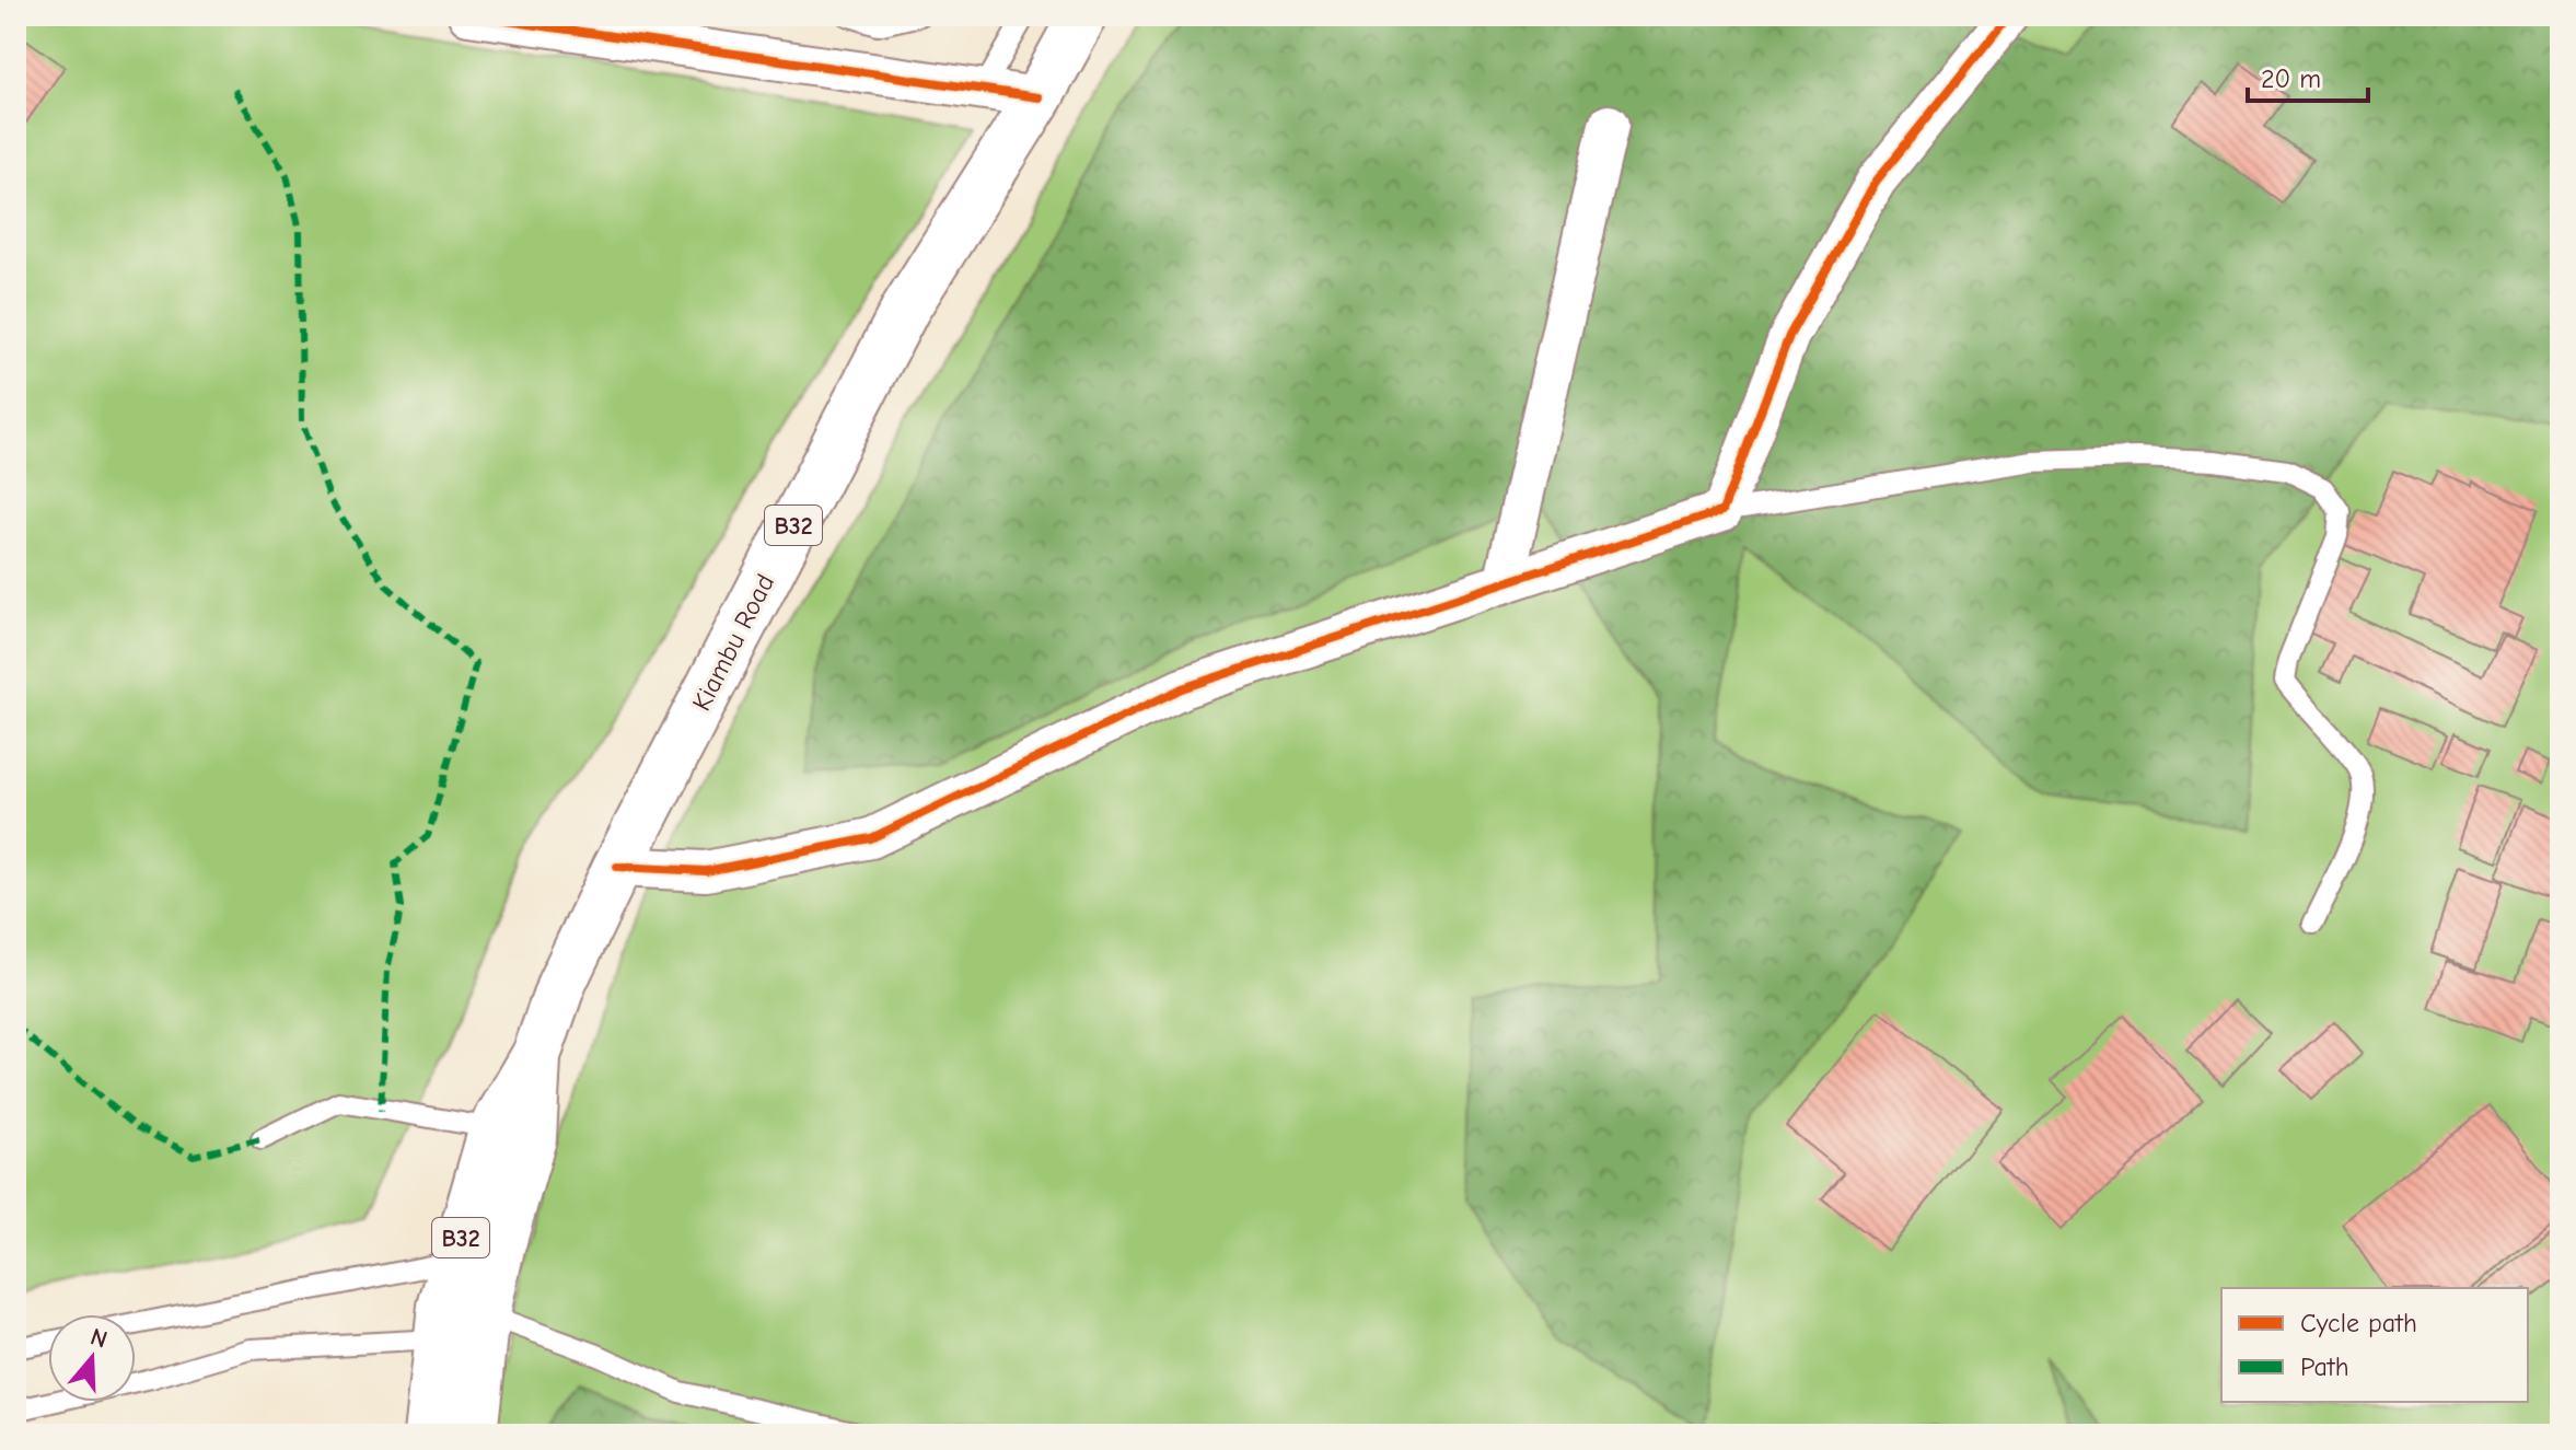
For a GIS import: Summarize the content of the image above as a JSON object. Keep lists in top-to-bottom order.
{
  "streets": {
    "highway": ["B32", "Kiambu Road"]
  },
  "legend": ["Cycle path", "Path"],
  "scale_bar": "20 m",
  "north": "top"
}
